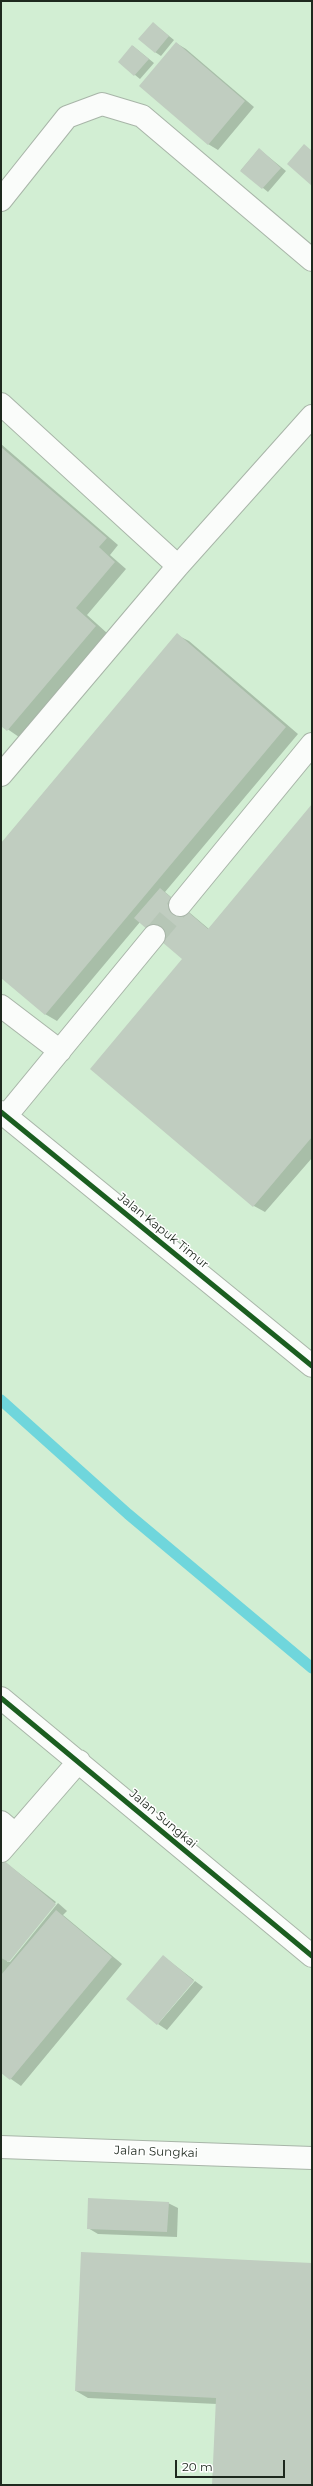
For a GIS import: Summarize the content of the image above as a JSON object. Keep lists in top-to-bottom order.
{
  "streets": {
    "street": ["Jalan Kapuk Timur", "Jalan Sungkai"]
  },
  "scale_bar": "20 m"
}
